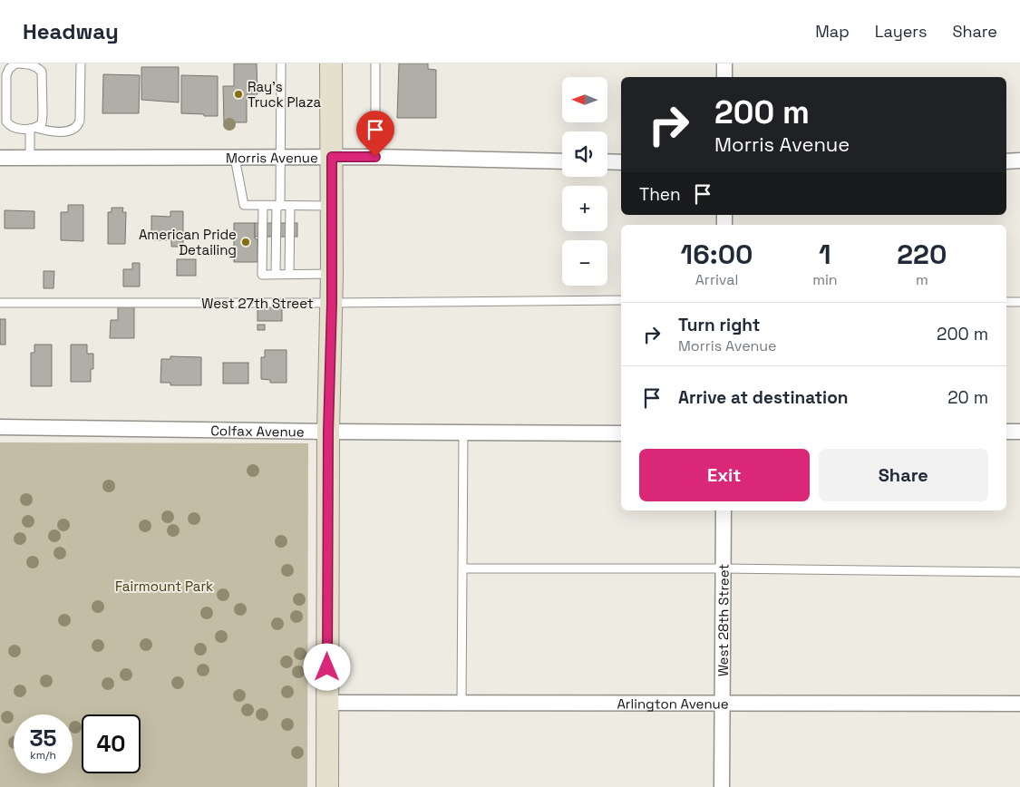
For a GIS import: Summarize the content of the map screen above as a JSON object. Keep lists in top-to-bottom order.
{
  "streets": {
    "street": [
      "Morris Avenue",
      "Colfax Avenue",
      "West 28th Street",
      "Arlington Avenue"
    ],
    "lane": ["West 27th Street"]
  },
  "crossings": [
    ["West 28th Street", "Arlington Avenue"]
  ],
  "parks": ["Fairmount Park"],
  "places": ["Ray's Truck Plaza", "American Pride Detailing"],
  "north": "left",
  "page": {
    "header": "Headway",
    "nav": ["Map", "Layers", "Share"],
    "map_buttons": ["+", "−"],
    "turn": ["200 m", "Morris Avenue"],
    "then": "Then",
    "eta": [
      "16:00",
      "Arrival",
      "1",
      "min",
      "220",
      "m"
    ],
    "list": [
      {
        "name": "Turn right",
        "note": "Morris Avenue",
        "value": "200 m"
      },
      {
        "name": "Arrive at destination",
        "value": "20 m"
      }
    ],
    "buttons": ["Exit", "Share"],
    "speed": "35 km/h",
    "limit": "40"
  }
}
